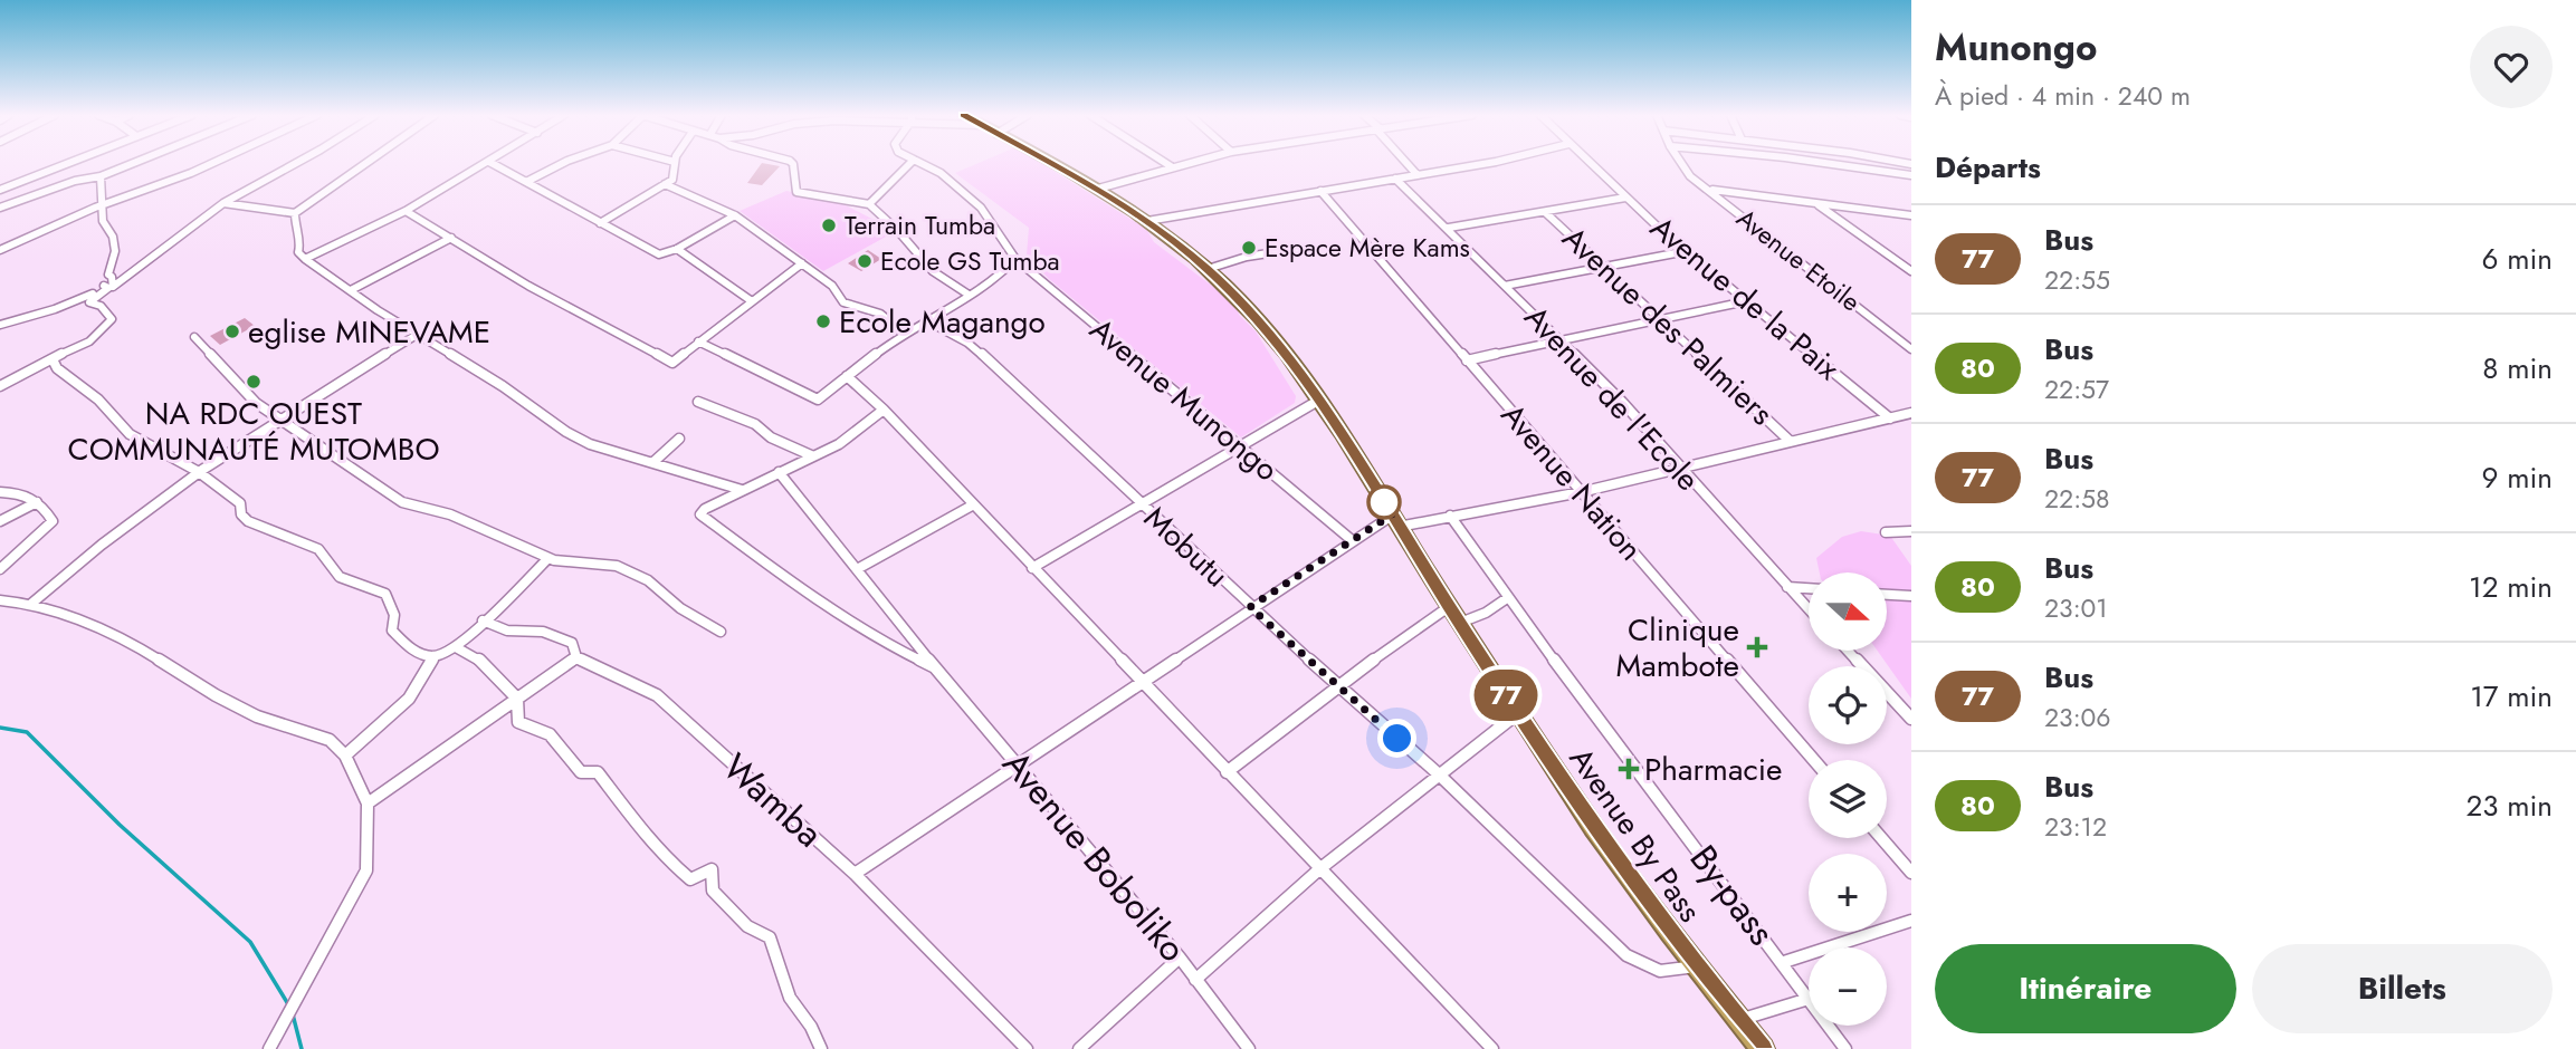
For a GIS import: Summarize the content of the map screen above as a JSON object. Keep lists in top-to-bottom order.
{
  "streets": {
    "highway": ["Avenue By Pass"],
    "street": [
      "Avenue Etoile",
      "Avenue de la Paix",
      "Avenue des Palmiers",
      "Avenue de l'Ecole",
      "Avenue Munongo",
      "Avenue Nation",
      "Mobutu",
      "Wamba",
      "Avenue Boboliko",
      "By-pass"
    ]
  },
  "crossings": [
    ["Mobutu", "Avenue By Pass"]
  ],
  "places": {
    "other": [
      "Terrain Tumba",
      "Espace Mère Kams",
      "Ecole GS Tumba",
      "Ecole Magango",
      "eglise MINEVAME",
      "NA RDC OUEST COMMUNAUTÉ MUTOMBO"
    ],
    "health": ["Clinique Mambote", "Pharmacie"]
  },
  "lines": ["bus line 77"],
  "north": "right",
  "page": {
    "on_map": "77",
    "heading": [
      ["Munongo", "À pied · 4 min · 240 m"],
      "Départs"
    ],
    "list": [
      {
        "mark": "77",
        "name": "Bus",
        "note": "22:55",
        "value": "6 min"
      },
      {
        "mark": "80",
        "name": "Bus",
        "note": "22:57",
        "value": "8 min"
      },
      {
        "mark": "77",
        "name": "Bus",
        "note": "22:58",
        "value": "9 min"
      },
      {
        "mark": "80",
        "name": "Bus",
        "note": "23:01",
        "value": "12 min"
      },
      {
        "mark": "77",
        "name": "Bus",
        "note": "23:06",
        "value": "17 min"
      },
      {
        "mark": "80",
        "name": "Bus",
        "note": "23:12",
        "value": "23 min"
      }
    ],
    "map_buttons": ["+", "−"],
    "buttons": ["Itinéraire", "Billets"]
  }
}
